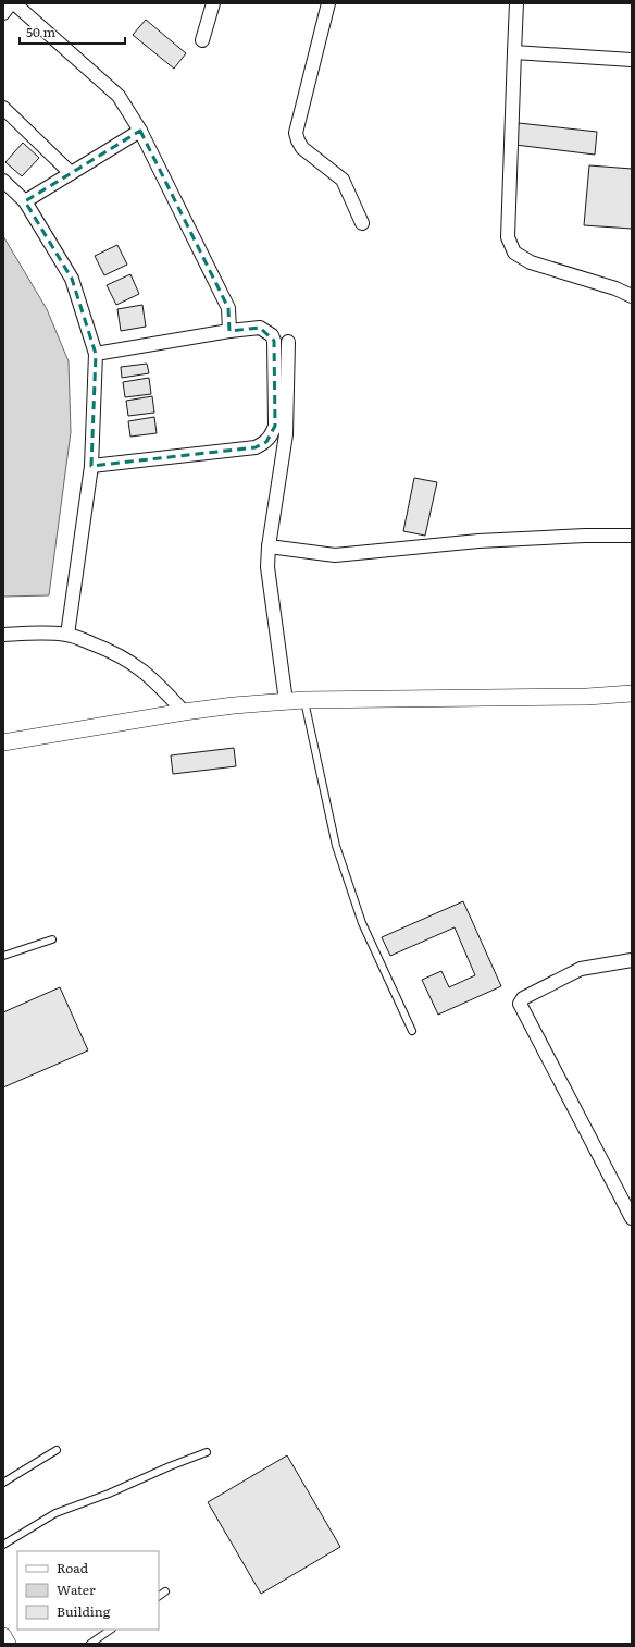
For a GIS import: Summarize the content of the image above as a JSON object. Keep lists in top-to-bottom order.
{
  "legend": ["Road", "Water", "Building"],
  "scale_bar": "50 m"
}
